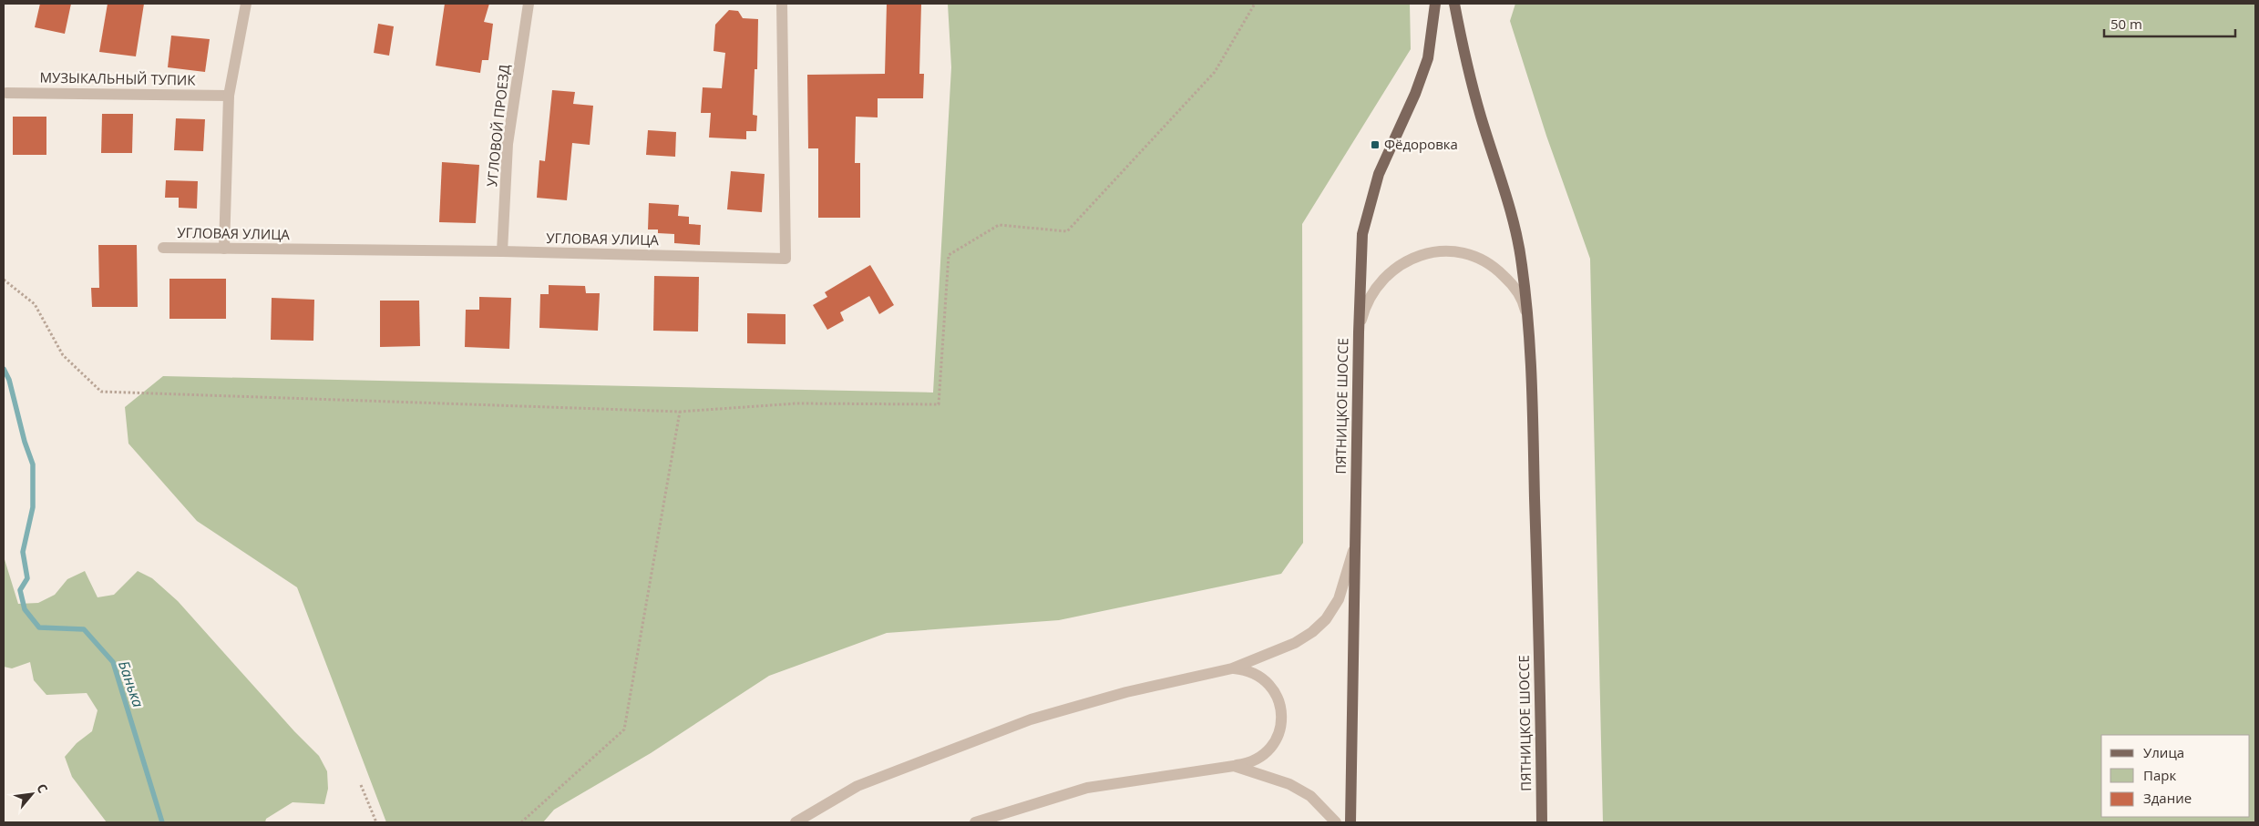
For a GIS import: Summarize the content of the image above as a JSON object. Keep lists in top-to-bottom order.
{
  "streets": {
    "main road": ["ПЯТНИЦКОЕ ШОССЕ"],
    "street": ["МУЗЫКАЛЬНЫЙ ТУПИК", "УГЛОВОЙ ПРОЕЗД", "УГЛОВАЯ УЛИЦА"]
  },
  "crossings": [
    ["УГЛОВОЙ ПРОЕЗД", "УГЛОВАЯ УЛИЦА"]
  ],
  "water": ["Банька"],
  "places": {
    "transit": ["Фёдоровка"]
  },
  "legend": ["Улица", "Парк", "Здание"],
  "scale_bar": "50 m",
  "north": "top right"
}
